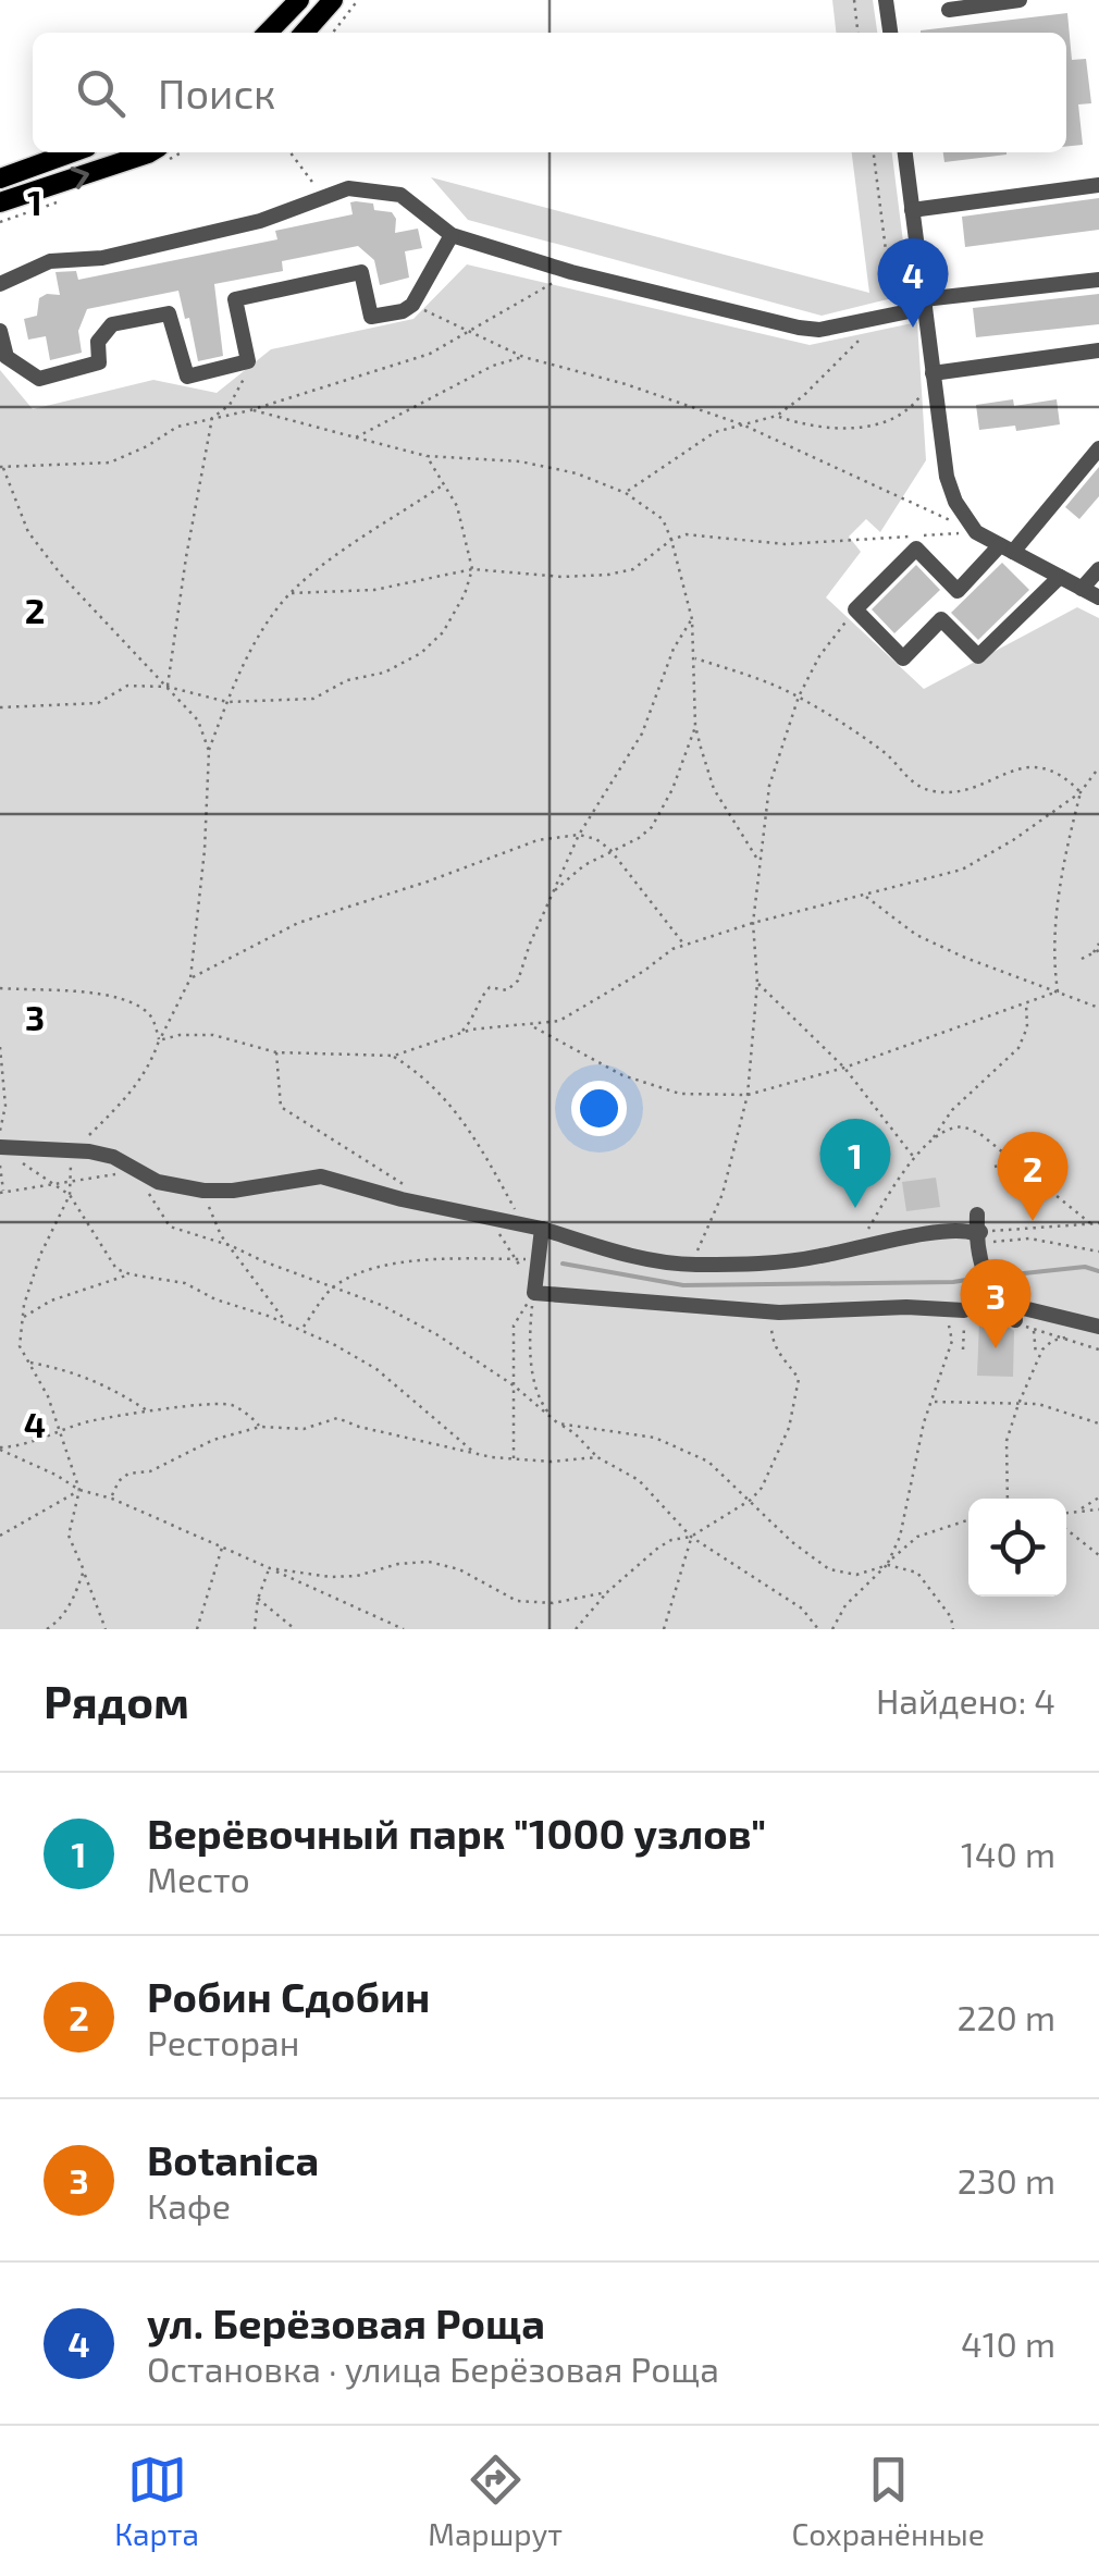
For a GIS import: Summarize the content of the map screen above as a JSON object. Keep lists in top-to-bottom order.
{
  "page": {
    "search": "Поиск",
    "pins": [
      "4",
      "1",
      "2",
      "3"
    ],
    "heading": ["Рядом", "Найдено: 4"],
    "list": [
      {
        "mark": "1",
        "name": "Верёвочный парк \"1000 узлов\"",
        "note": "Место",
        "value": "140 m"
      },
      {
        "mark": "2",
        "name": "Робин Сдобин",
        "note": "Ресторан",
        "value": "220 m"
      },
      {
        "mark": "3",
        "name": "Botanica",
        "note": "Кафе",
        "value": "230 m"
      },
      {
        "mark": "4",
        "name": "ул. Берёзовая Роща",
        "note": "Остановка · улица Берёзовая Роща",
        "value": "410 m"
      }
    ],
    "nav": ["Карта", "Маршрут", "Сохранённые"]
  },
  "grid": {
    "rows": [
      "1",
      "2",
      "3",
      "4"
    ]
  }
}
